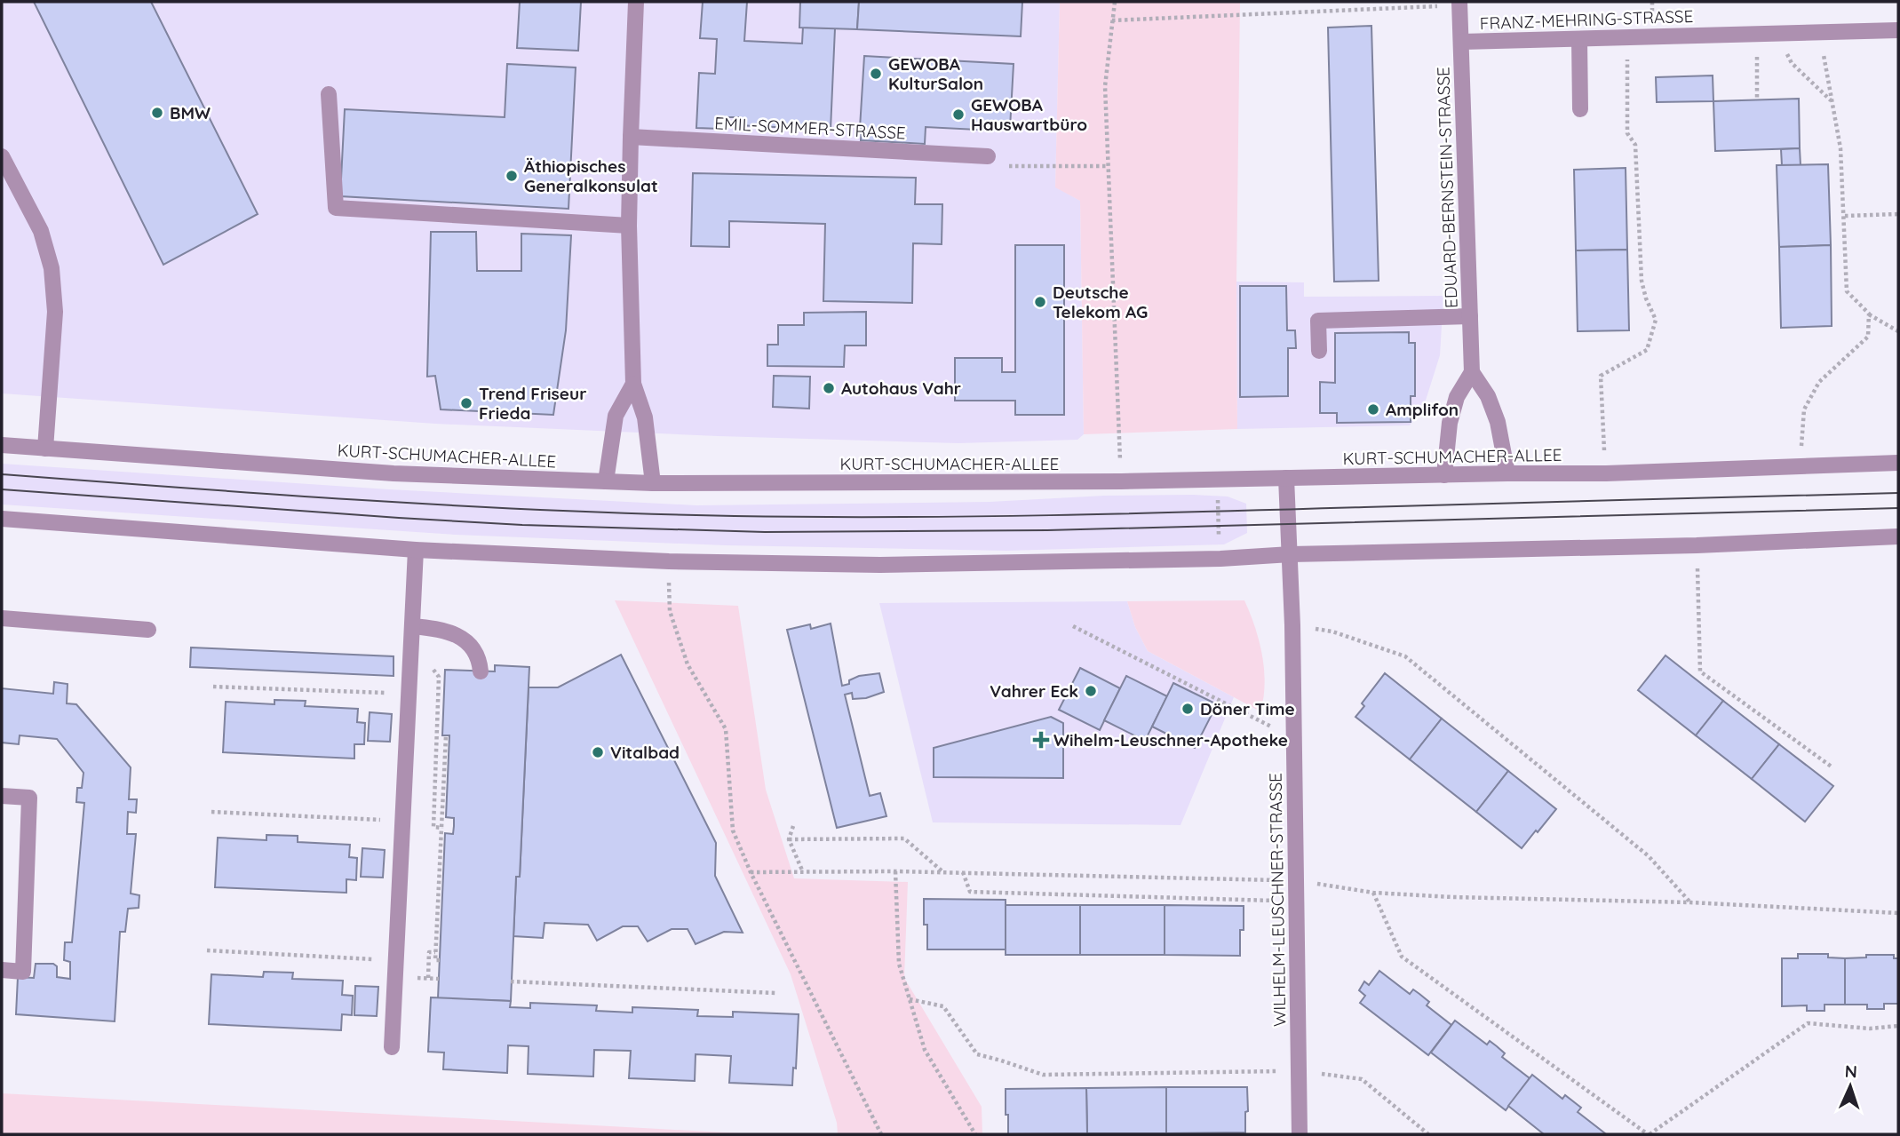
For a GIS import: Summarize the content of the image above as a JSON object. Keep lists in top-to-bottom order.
{
  "streets": {
    "street": [
      "FRANZ-MEHRING-STRASSE",
      "EMIL-SOMMER-STRASSE",
      "EDUARD-BERNSTEIN-STRASSE",
      "KURT-SCHUMACHER-ALLEE",
      "WILHELM-LEUSCHNER-STRASSE"
    ]
  },
  "crossings": [
    ["FRANZ-MEHRING-STRASSE", "EDUARD-BERNSTEIN-STRASSE"],
    ["KURT-SCHUMACHER-ALLEE", "WILHELM-LEUSCHNER-STRASSE"]
  ],
  "places": {
    "other": [
      "GEWOBA KulturSalon",
      "BMW",
      "GEWOBA Hauswartbüro",
      "Äthiopisches Generalkonsulat",
      "Deutsche Telekom AG",
      "Autohaus Vahr",
      "Trend Friseur Frieda",
      "Amplifon",
      "Vahrer Eck",
      "Döner Time",
      "Vitalbad"
    ],
    "health": ["Wihelm-Leuschner-Apotheke"]
  },
  "north": "top"
}
